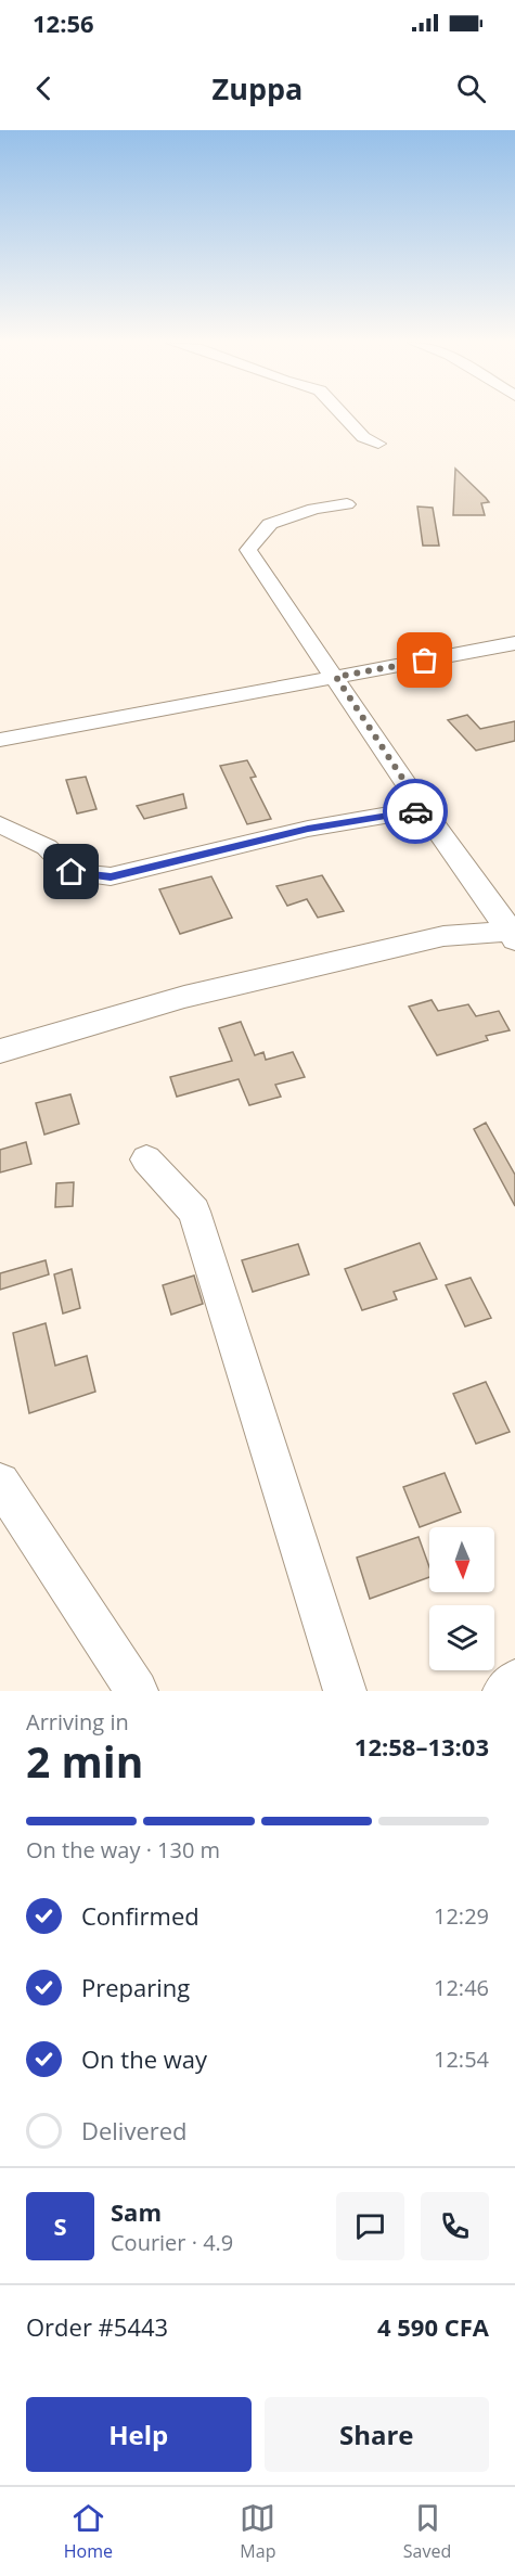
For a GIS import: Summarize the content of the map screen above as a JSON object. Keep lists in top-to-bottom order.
{
  "north": "bottom",
  "page": {
    "status": "12:56",
    "header": "Zuppa",
    "heading": ["2 min", "Arriving in", "12:58–13:03"],
    "panel": [
      "Sam",
      "Courier · 4.9",
      "Order #5443",
      "4 590 CFA"
    ],
    "bar": "On the way · 130 m",
    "list": [
      ["Confirmed", "12:29"],
      ["Preparing", "12:46"],
      ["On the way", "12:54"],
      "Delivered"
    ],
    "round": "S",
    "buttons": ["Help", "Share"],
    "tabs": ["Home", "Map", "Saved"]
  }
}
